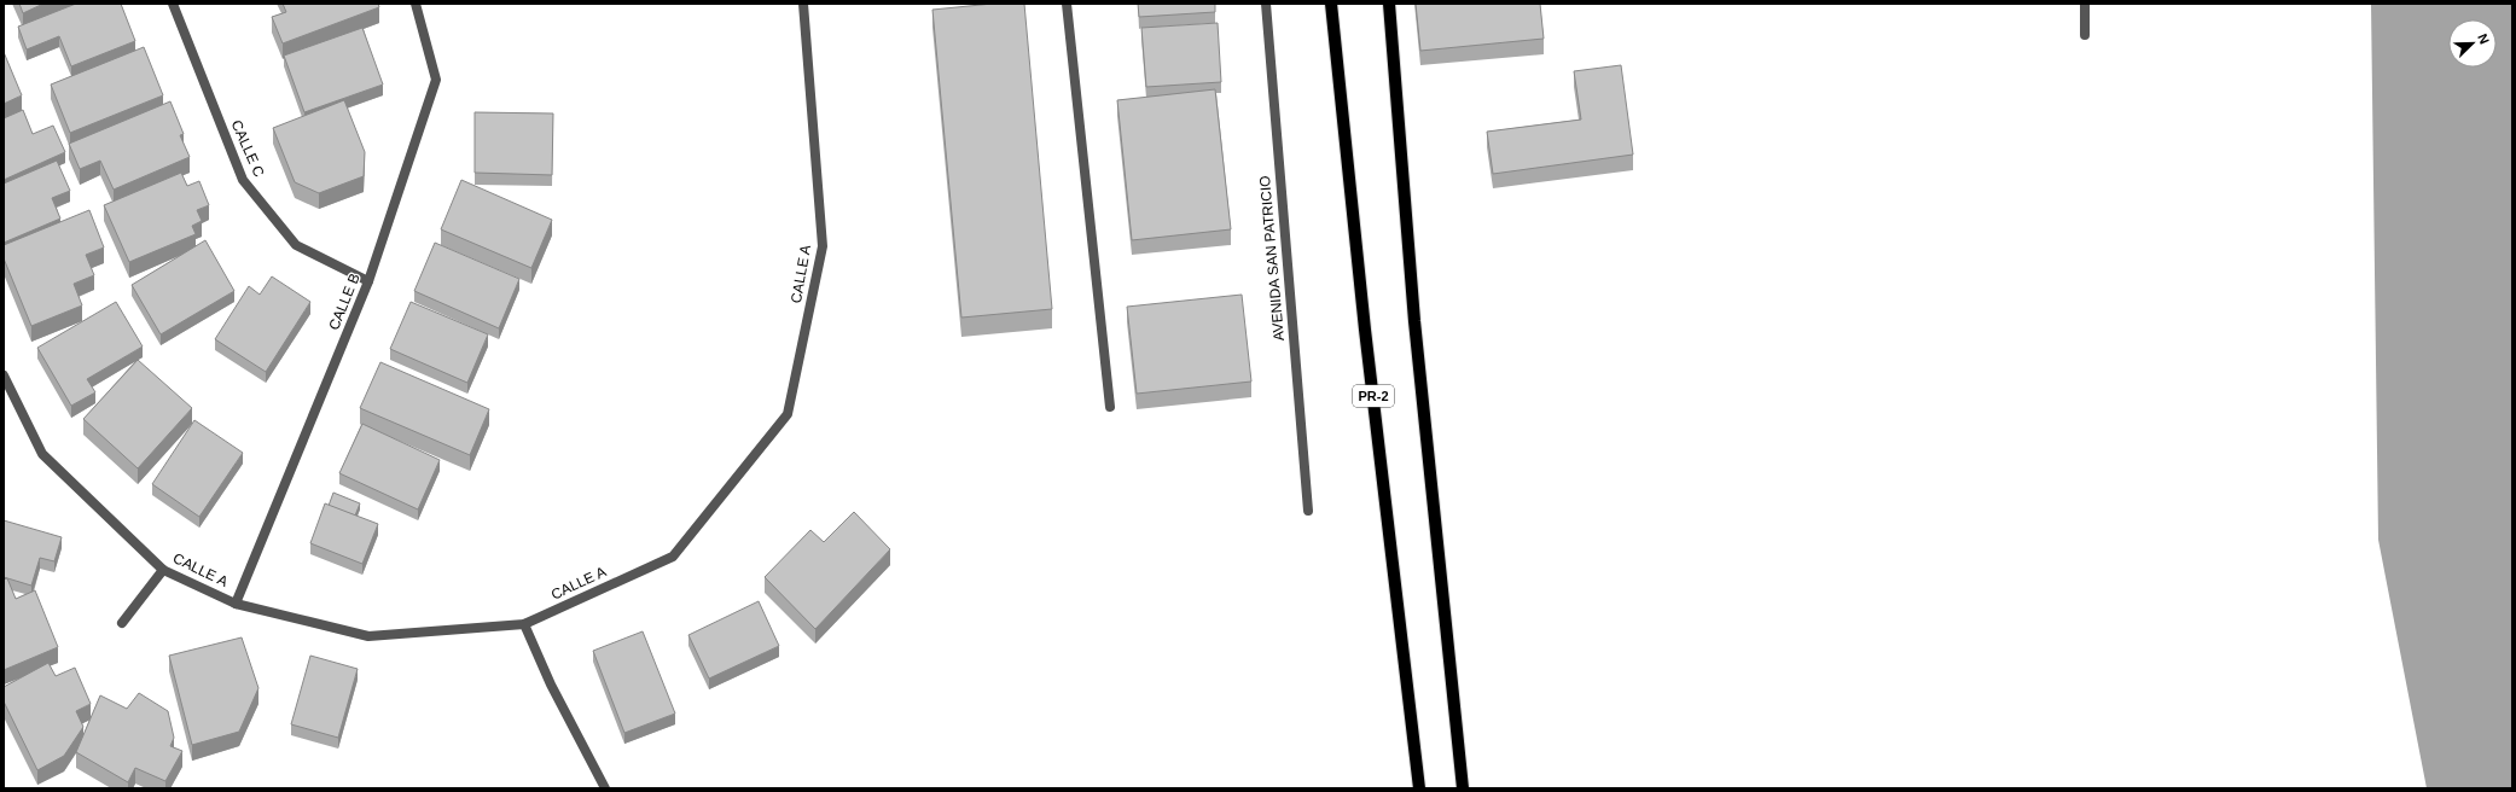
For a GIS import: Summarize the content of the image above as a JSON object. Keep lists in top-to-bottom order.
{
  "streets": {
    "main road": ["PR-2"],
    "street": [
      "CALLE C",
      "AVENIDA SAN PATRICIO",
      "CALLE A",
      "CALLE B"
    ]
  },
  "crossings": [
    ["CALLE C", "CALLE B"],
    ["CALLE A", "CALLE B"]
  ],
  "north": "top right"
}
